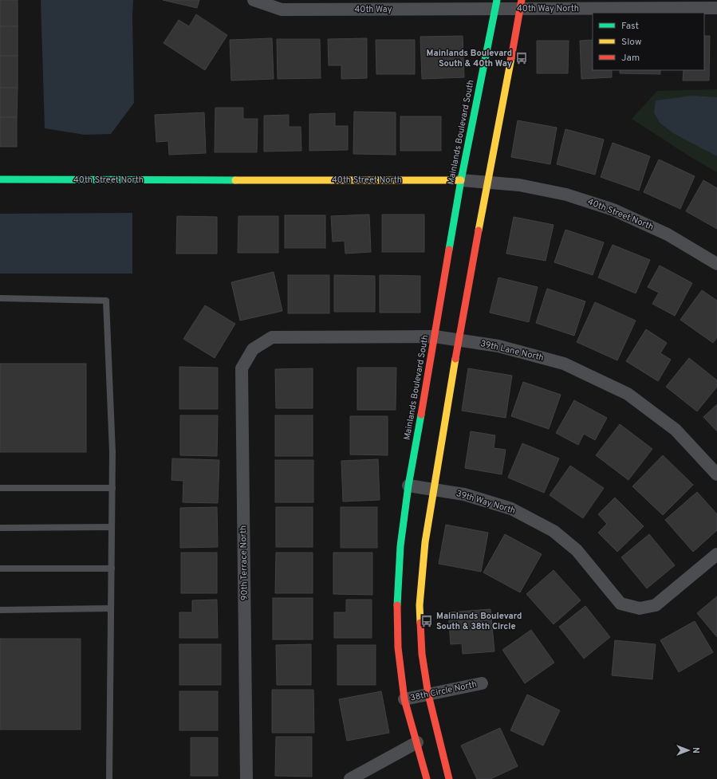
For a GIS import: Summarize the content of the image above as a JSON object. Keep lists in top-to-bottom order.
{
  "streets": {
    "street": [
      "40th Way North",
      "40th Way",
      "Mainlands Boulevard South",
      "40th Street North",
      "39th Lane North",
      "39th Way North",
      "90th Terrace North",
      "38th Circle North"
    ]
  },
  "crossings": [
    ["40th Way North", "40th Way"],
    ["40th Way North", "Mainlands Boulevard South"],
    ["40th Way", "Mainlands Boulevard South"],
    ["Mainlands Boulevard South", "40th Street North"],
    ["Mainlands Boulevard South", "39th Lane North"],
    ["Mainlands Boulevard South", "39th Way North"],
    ["Mainlands Boulevard South", "38th Circle North"],
    ["39th Lane North", "90th Terrace North"]
  ],
  "places": {
    "bus stop": ["Mainlands Boulevard South & 40th Way", "Mainlands Boulevard South & 38th Circle"]
  },
  "legend": ["Fast", "Slow", "Jam"],
  "north": "right"
}
